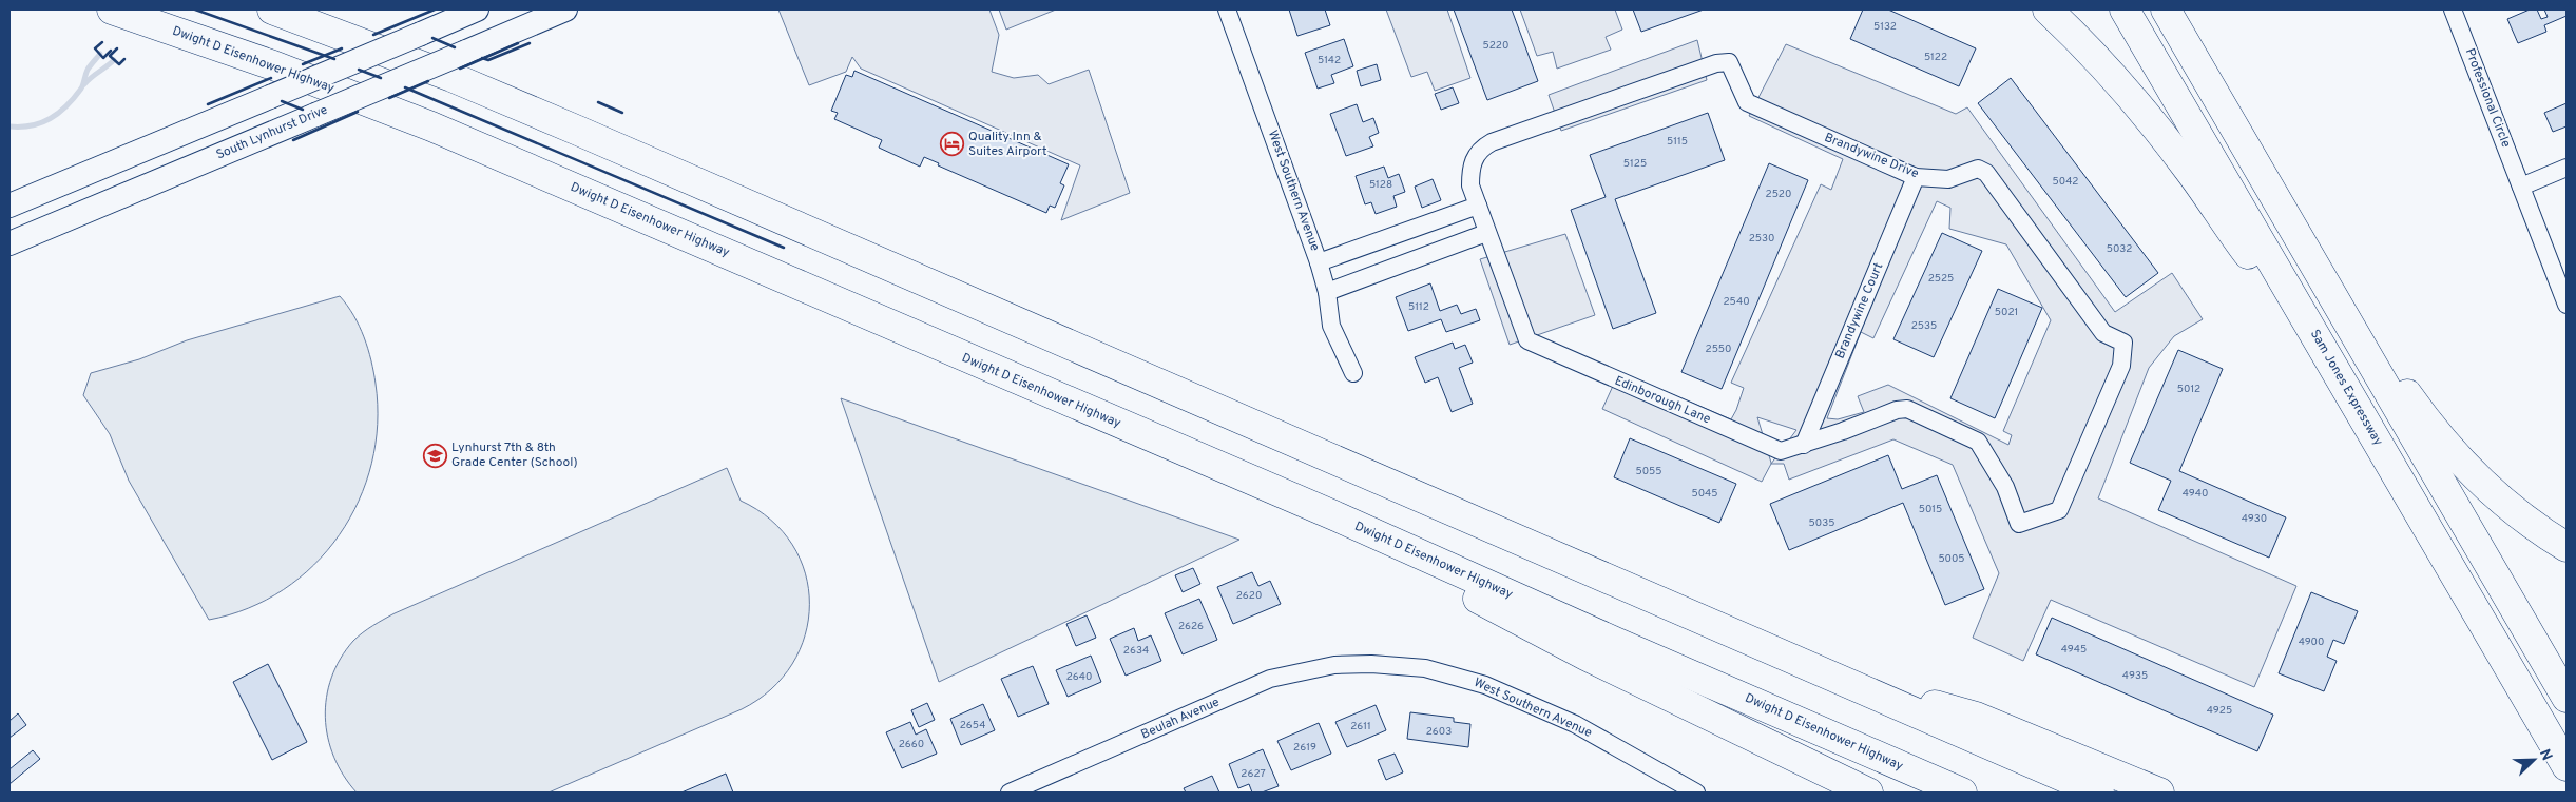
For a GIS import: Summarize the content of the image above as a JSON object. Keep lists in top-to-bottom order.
{
  "streets": {
    "highway": ["Dwight D Eisenhower Highway", "Sam Jones Expressway"],
    "main road": ["South Lynhurst Drive"],
    "street": [
      "Professional Circle",
      "Brandywine Drive",
      "West Southern Avenue",
      "Brandywine Court",
      "Edinborough Lane",
      "Beulah Avenue"
    ]
  },
  "crossings": [
    ["Brandywine Drive", "Brandywine Court"],
    ["Brandywine Drive", "Edinborough Lane"],
    ["West Southern Avenue", "Beulah Avenue"],
    ["Brandywine Court", "Edinborough Lane"]
  ],
  "places": {
    "hotel": ["Quality Inn & Suites Airport"],
    "school or university": ["Lynhurst 7th & 8th Grade Center (School)"]
  },
  "house_numbers": [
    "5132",
    "5220",
    "5122",
    "5142",
    "5115",
    "5125",
    "5042",
    "5128",
    "2520",
    "2530",
    "5032",
    "2525",
    "2540",
    "5112",
    "5021",
    "2535",
    "2550",
    "5012",
    "5055",
    "5045",
    "4940",
    "5015",
    "4930",
    "5035",
    "5005",
    "2620",
    "2626",
    "4900",
    "4945",
    "2634",
    "4935",
    "2640",
    "4925",
    "2654",
    "2611",
    "2603",
    "2660",
    "2619",
    "2627"
  ],
  "north": "top right"
}
